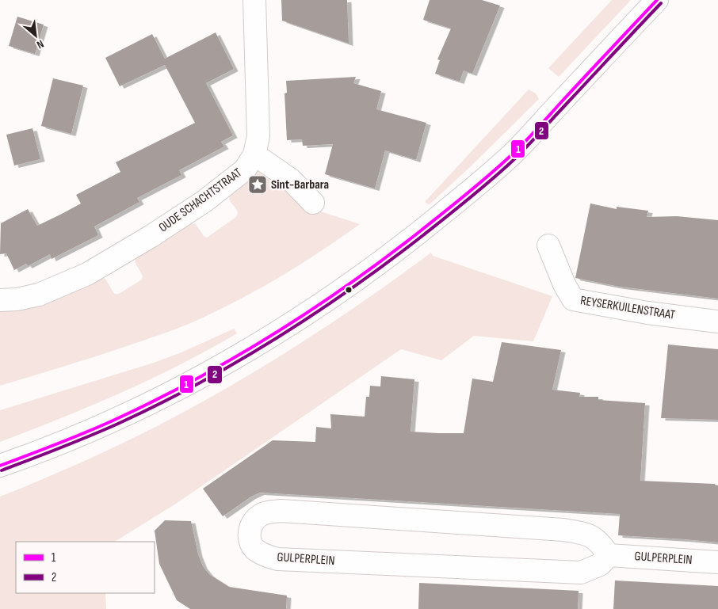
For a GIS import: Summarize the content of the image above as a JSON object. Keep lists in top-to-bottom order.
{
  "streets": {
    "street": ["OUDE SCHACHTSTRAAT", "REYSERKUILENSTRAAT", "GULPERPLEIN"]
  },
  "places": {
    "place": ["Sint-Barbara"]
  },
  "lines": ["transit line 1", "transit line 2"],
  "legend": ["1", "2"],
  "north": "bottom right"
}
